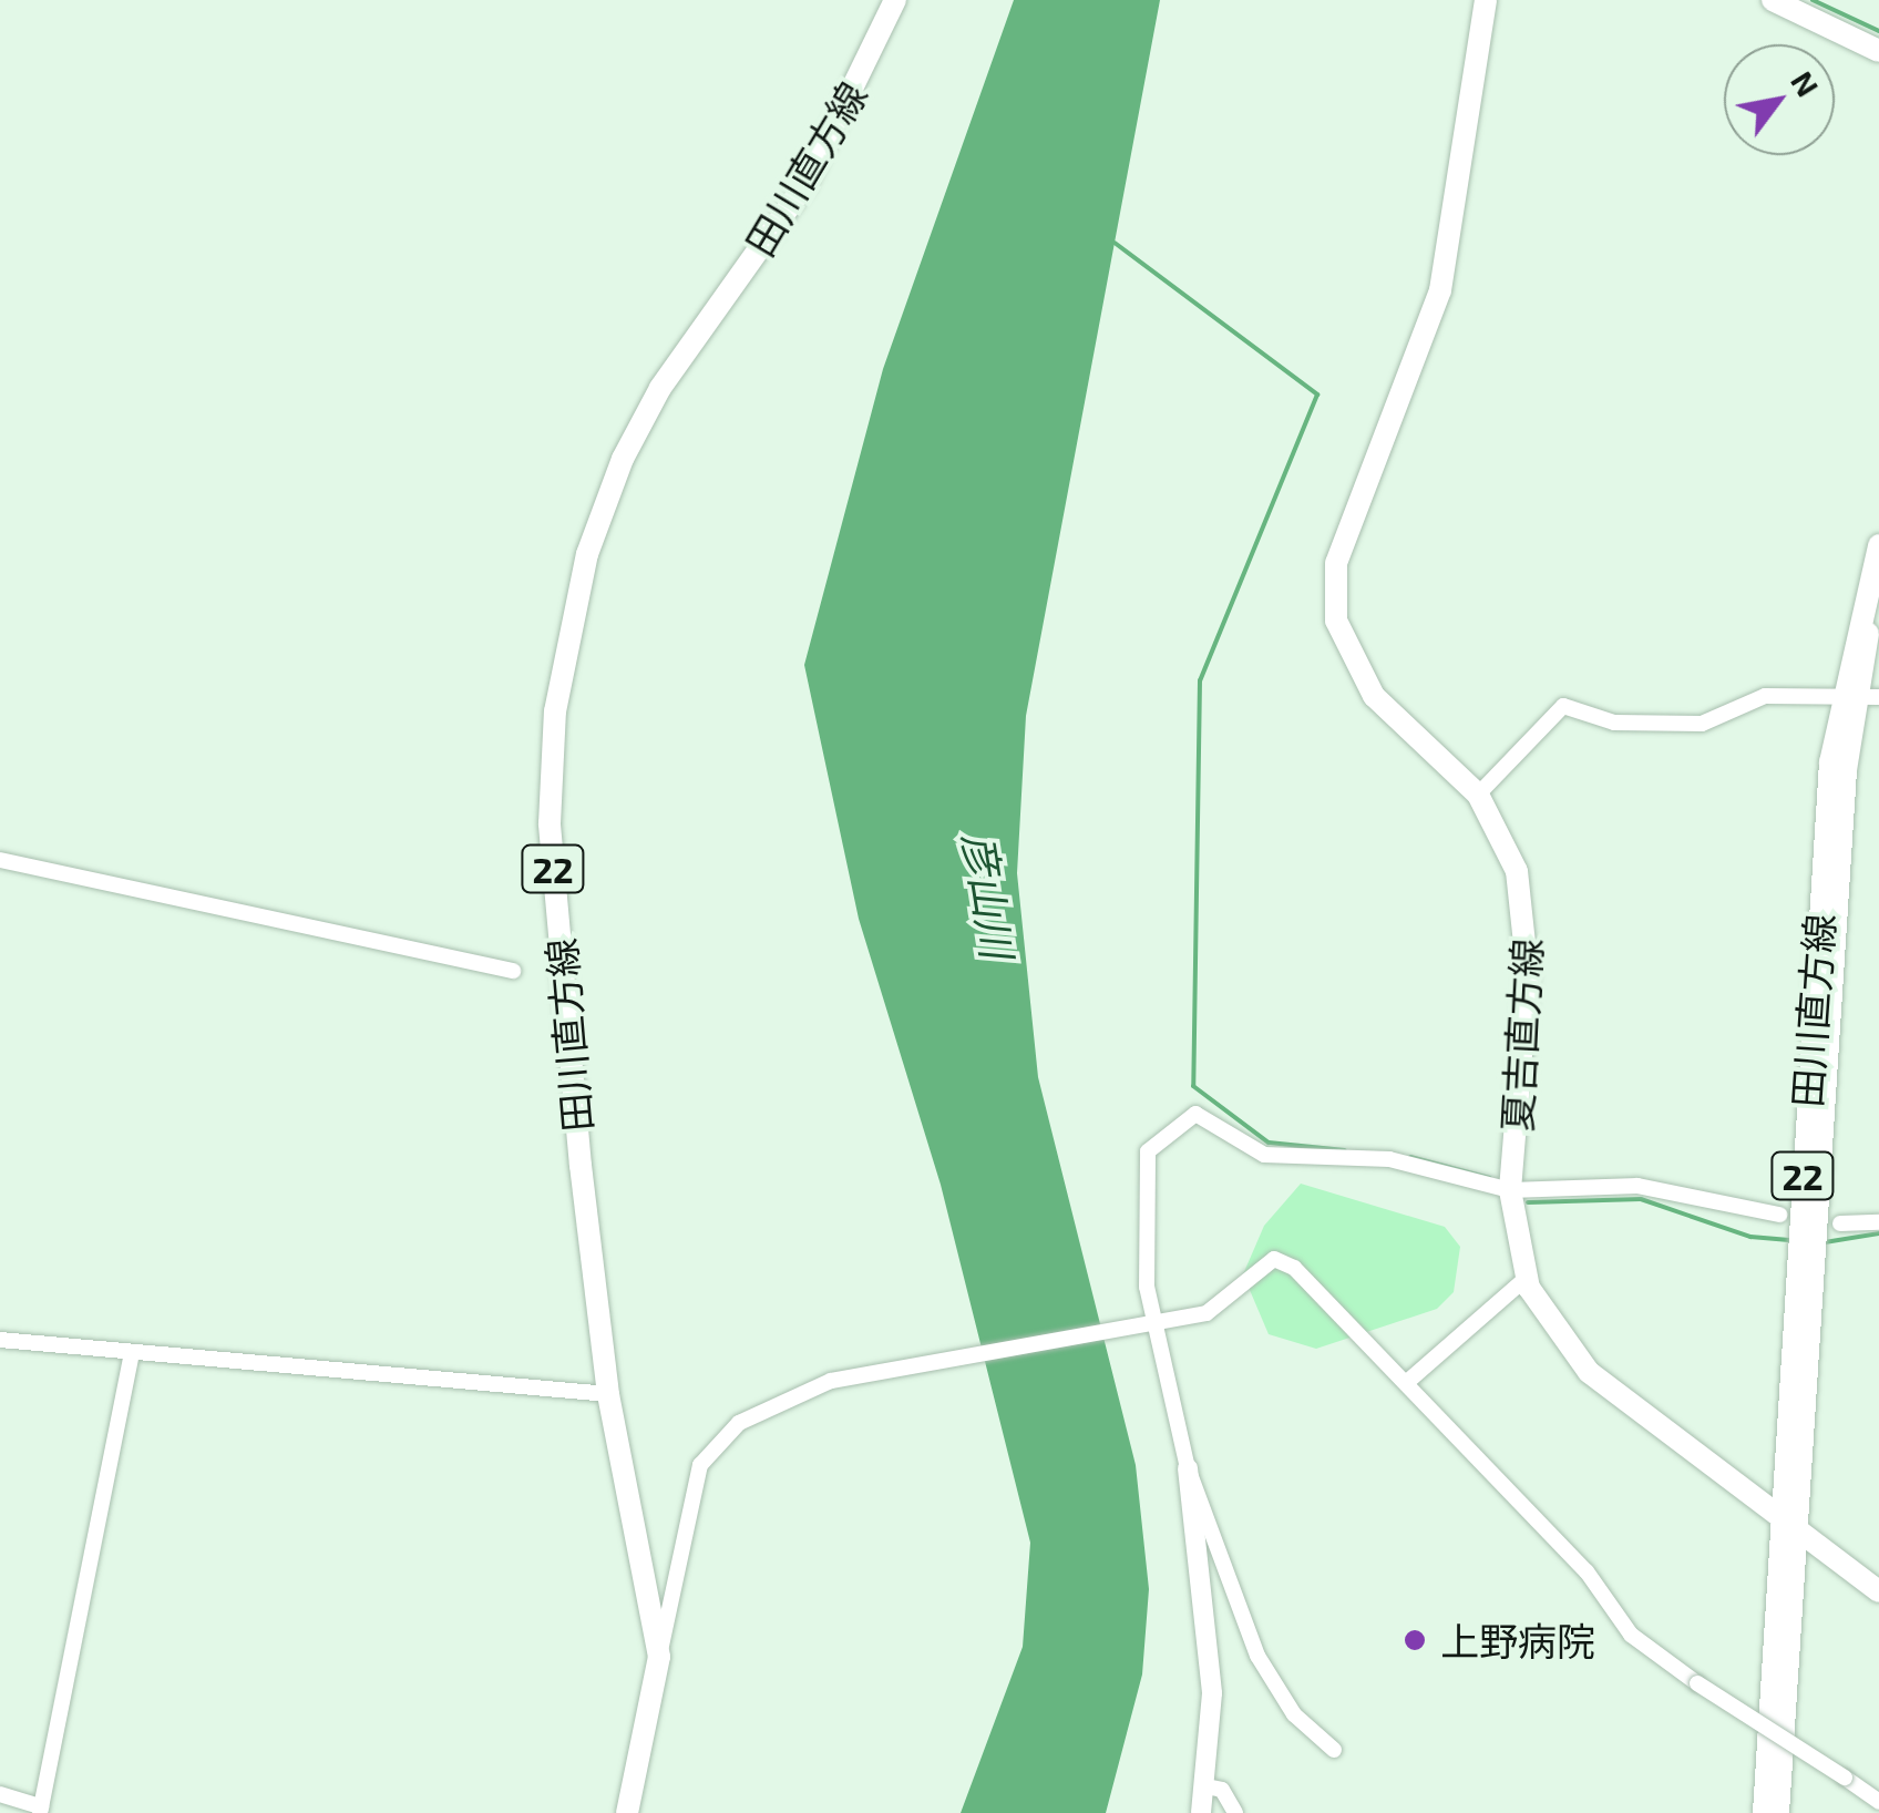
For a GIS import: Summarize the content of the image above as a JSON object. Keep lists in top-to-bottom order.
{
  "streets": {
    "main road": ["田川直方線", "22", "夏吉直方線"]
  },
  "crossings": [
    ["田川直方線", "夏吉直方線"]
  ],
  "water": ["彦山川"],
  "places": ["上野病院"],
  "north": "top right"
}
